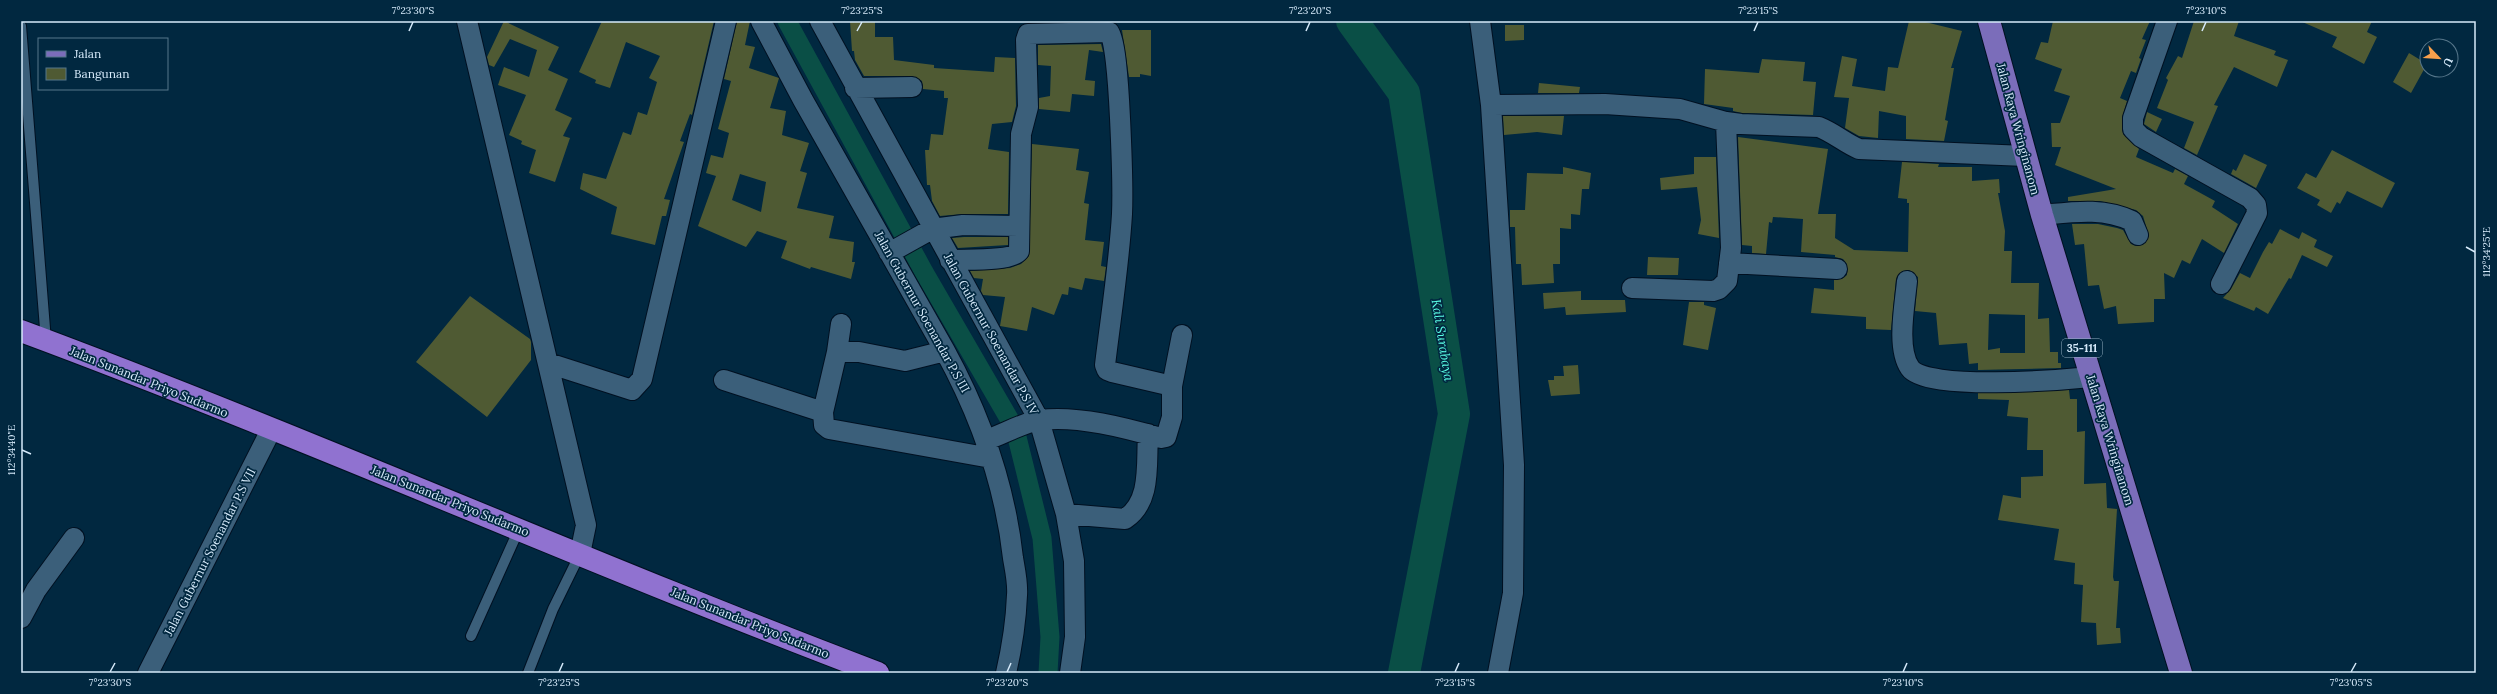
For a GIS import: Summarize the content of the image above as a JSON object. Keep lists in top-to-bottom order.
{
  "streets": {
    "highway": ["Jalan Sunandar Priyo Sudarmo"],
    "main road": ["Jalan Raya Wringinanom", "35-111"],
    "street": ["Jalan Gubernur Soenandar P.S III", "Jalan Gubernur Soenandar P.S IV", "Jalan Gubernur Soenandar P.S VII"]
  },
  "crossings": [
    ["Jalan Sunandar Priyo Sudarmo", "Jalan Gubernur Soenandar P.S VII"]
  ],
  "water": ["Kali Surabaya"],
  "legend": ["Jalan", "Bangunan"],
  "north": "bottom right",
  "coordinates": [
    "7°23'30\"S",
    "7°23'25\"S",
    "7°23'20\"S",
    "7°23'15\"S",
    "7°23'10\"S",
    "112°34'25\"E",
    "112°34'40\"E",
    "7°23'05\"S"
  ]
}
